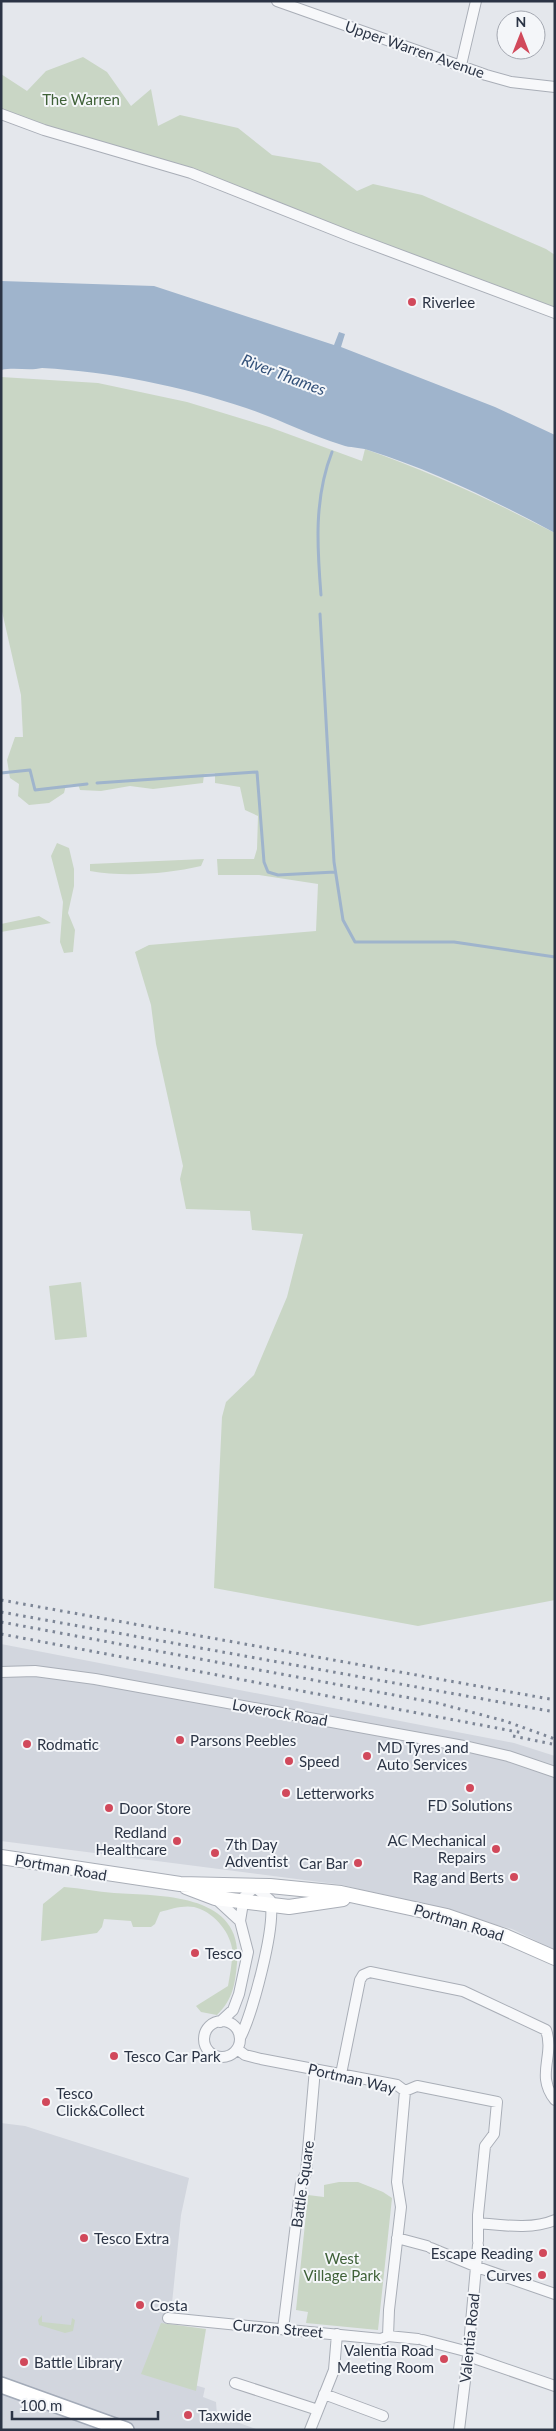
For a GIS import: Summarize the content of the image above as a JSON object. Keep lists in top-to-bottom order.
{
  "streets": {
    "street": [
      "Upper Warren Avenue",
      "Loverock Road",
      "Portman Road",
      "Portman Way",
      "Battle Square",
      "Curzon Street",
      "Valentia Road"
    ]
  },
  "crossings": [
    ["Portman Way", "Battle Square"],
    ["Portman Way", "Valentia Road"],
    ["Battle Square", "Curzon Street"],
    ["Curzon Street", "Valentia Road"]
  ],
  "water": ["River Thames"],
  "parks": ["The Warren", "West Village Park"],
  "places": [
    "Riverlee",
    "Parsons Peebles",
    "Rodmatic",
    "MD Tyres and Auto Services",
    "Speed",
    "FD Solutions",
    "Letterworks",
    "Door Store",
    "Redland Healthcare",
    "AC Mechanical Repairs",
    "7th Day Adventist",
    "Car Bar",
    "Rag and Berts",
    "Tesco",
    "Tesco Car Park",
    "Tesco Click&Collect",
    "Tesco Extra",
    "Escape Reading",
    "Curves",
    "Costa",
    "Valentia Road Meeting Room",
    "Battle Library",
    "Taxwide"
  ],
  "scale_bar": "100 m",
  "north": "top"
}
